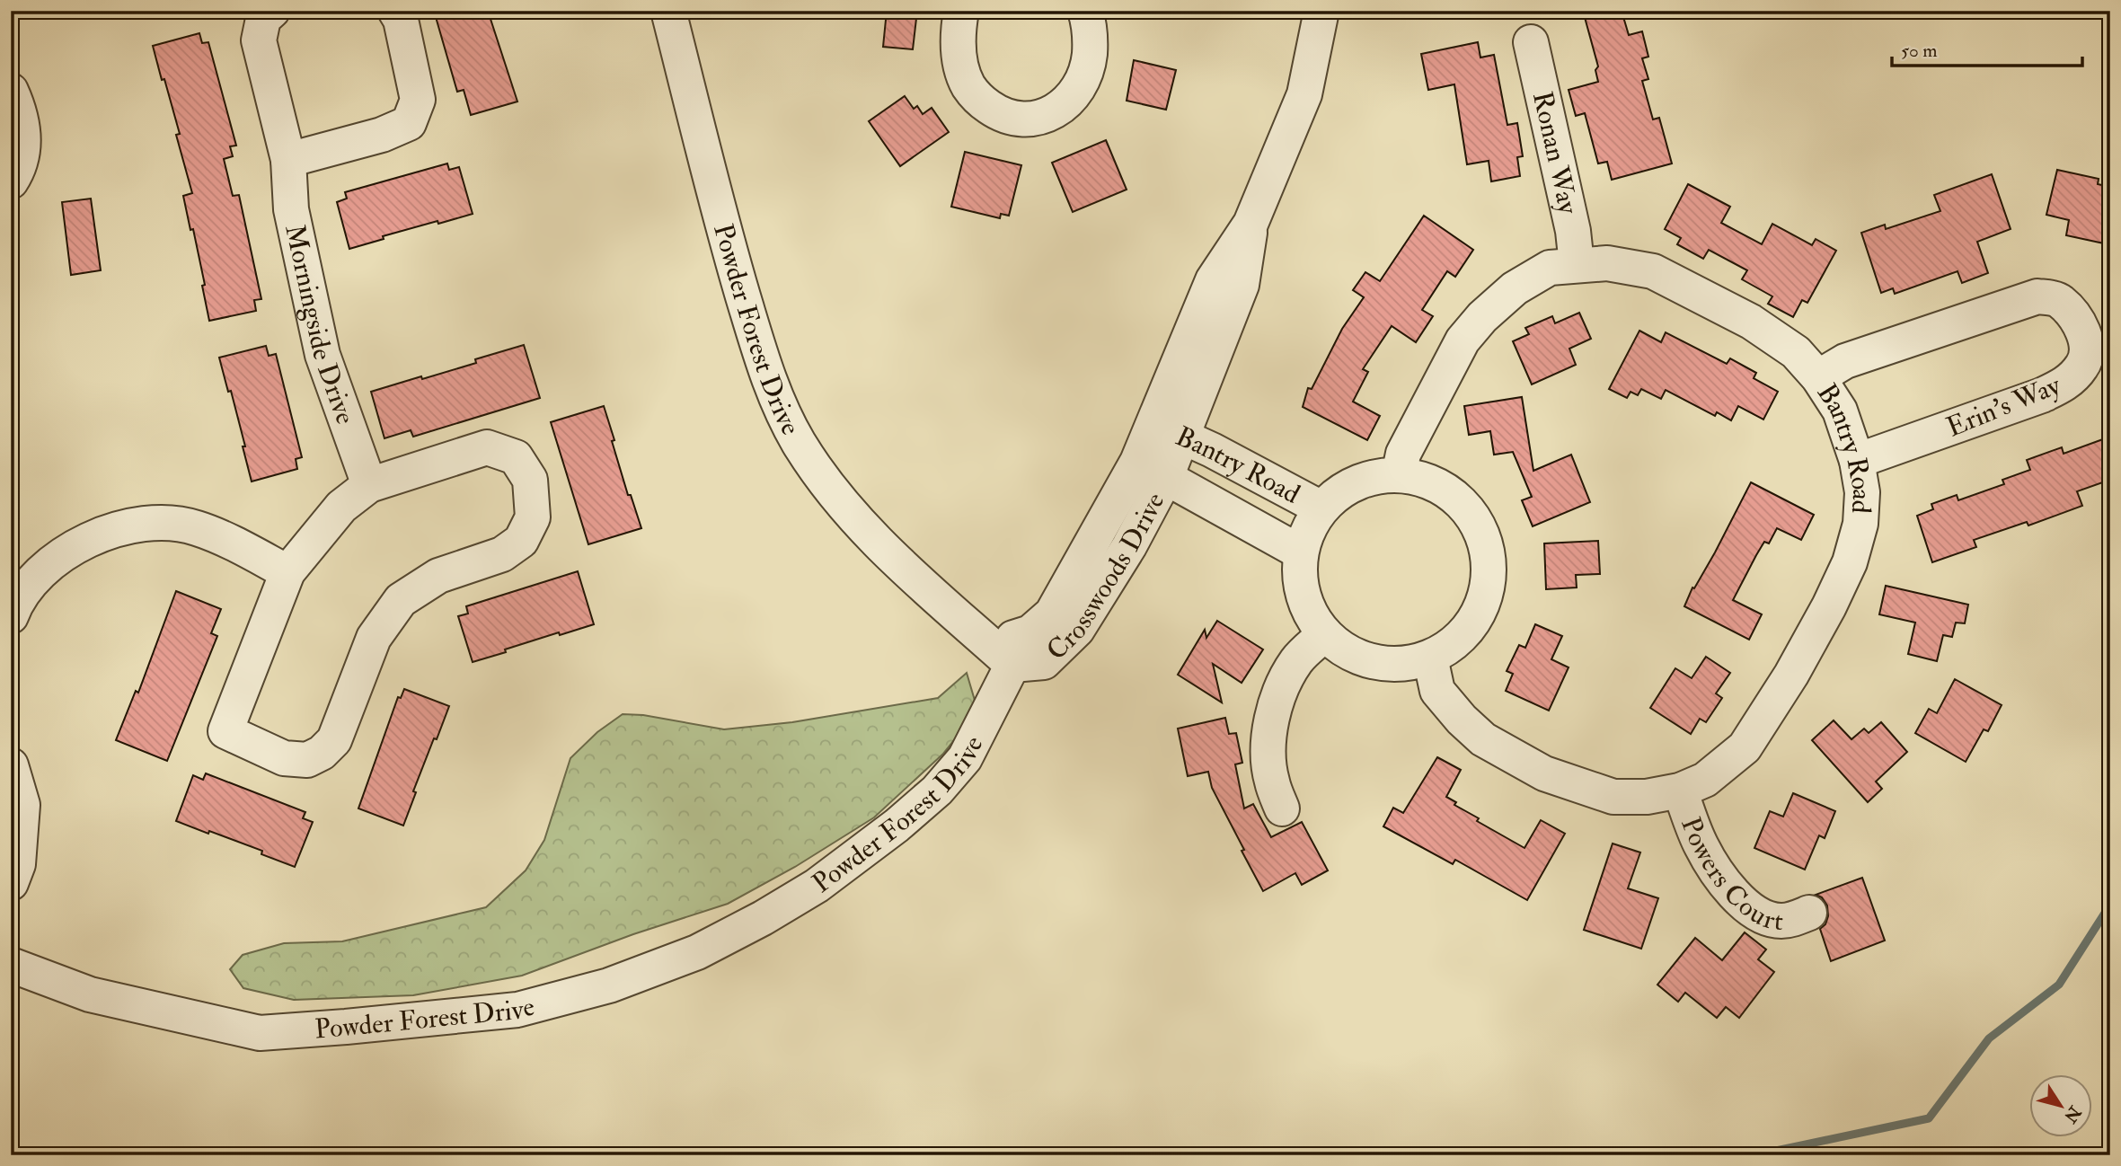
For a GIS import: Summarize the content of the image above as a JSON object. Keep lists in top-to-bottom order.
{
  "streets": {
    "street": [
      "Ronan Way",
      "Morningside Drive",
      "Powder Forest Drive",
      "Erin's Way",
      "Bantry Road",
      "Crosswoods Drive",
      "Powers Court"
    ]
  },
  "crossings": [
    ["Ronan Way", "Bantry Road"],
    ["Powder Forest Drive", "Crosswoods Drive"],
    ["Erin's Way", "Bantry Road"],
    ["Bantry Road", "Crosswoods Drive"],
    ["Bantry Road", "Powers Court"]
  ],
  "scale_bar": "50 m",
  "north": "bottom right"
}
